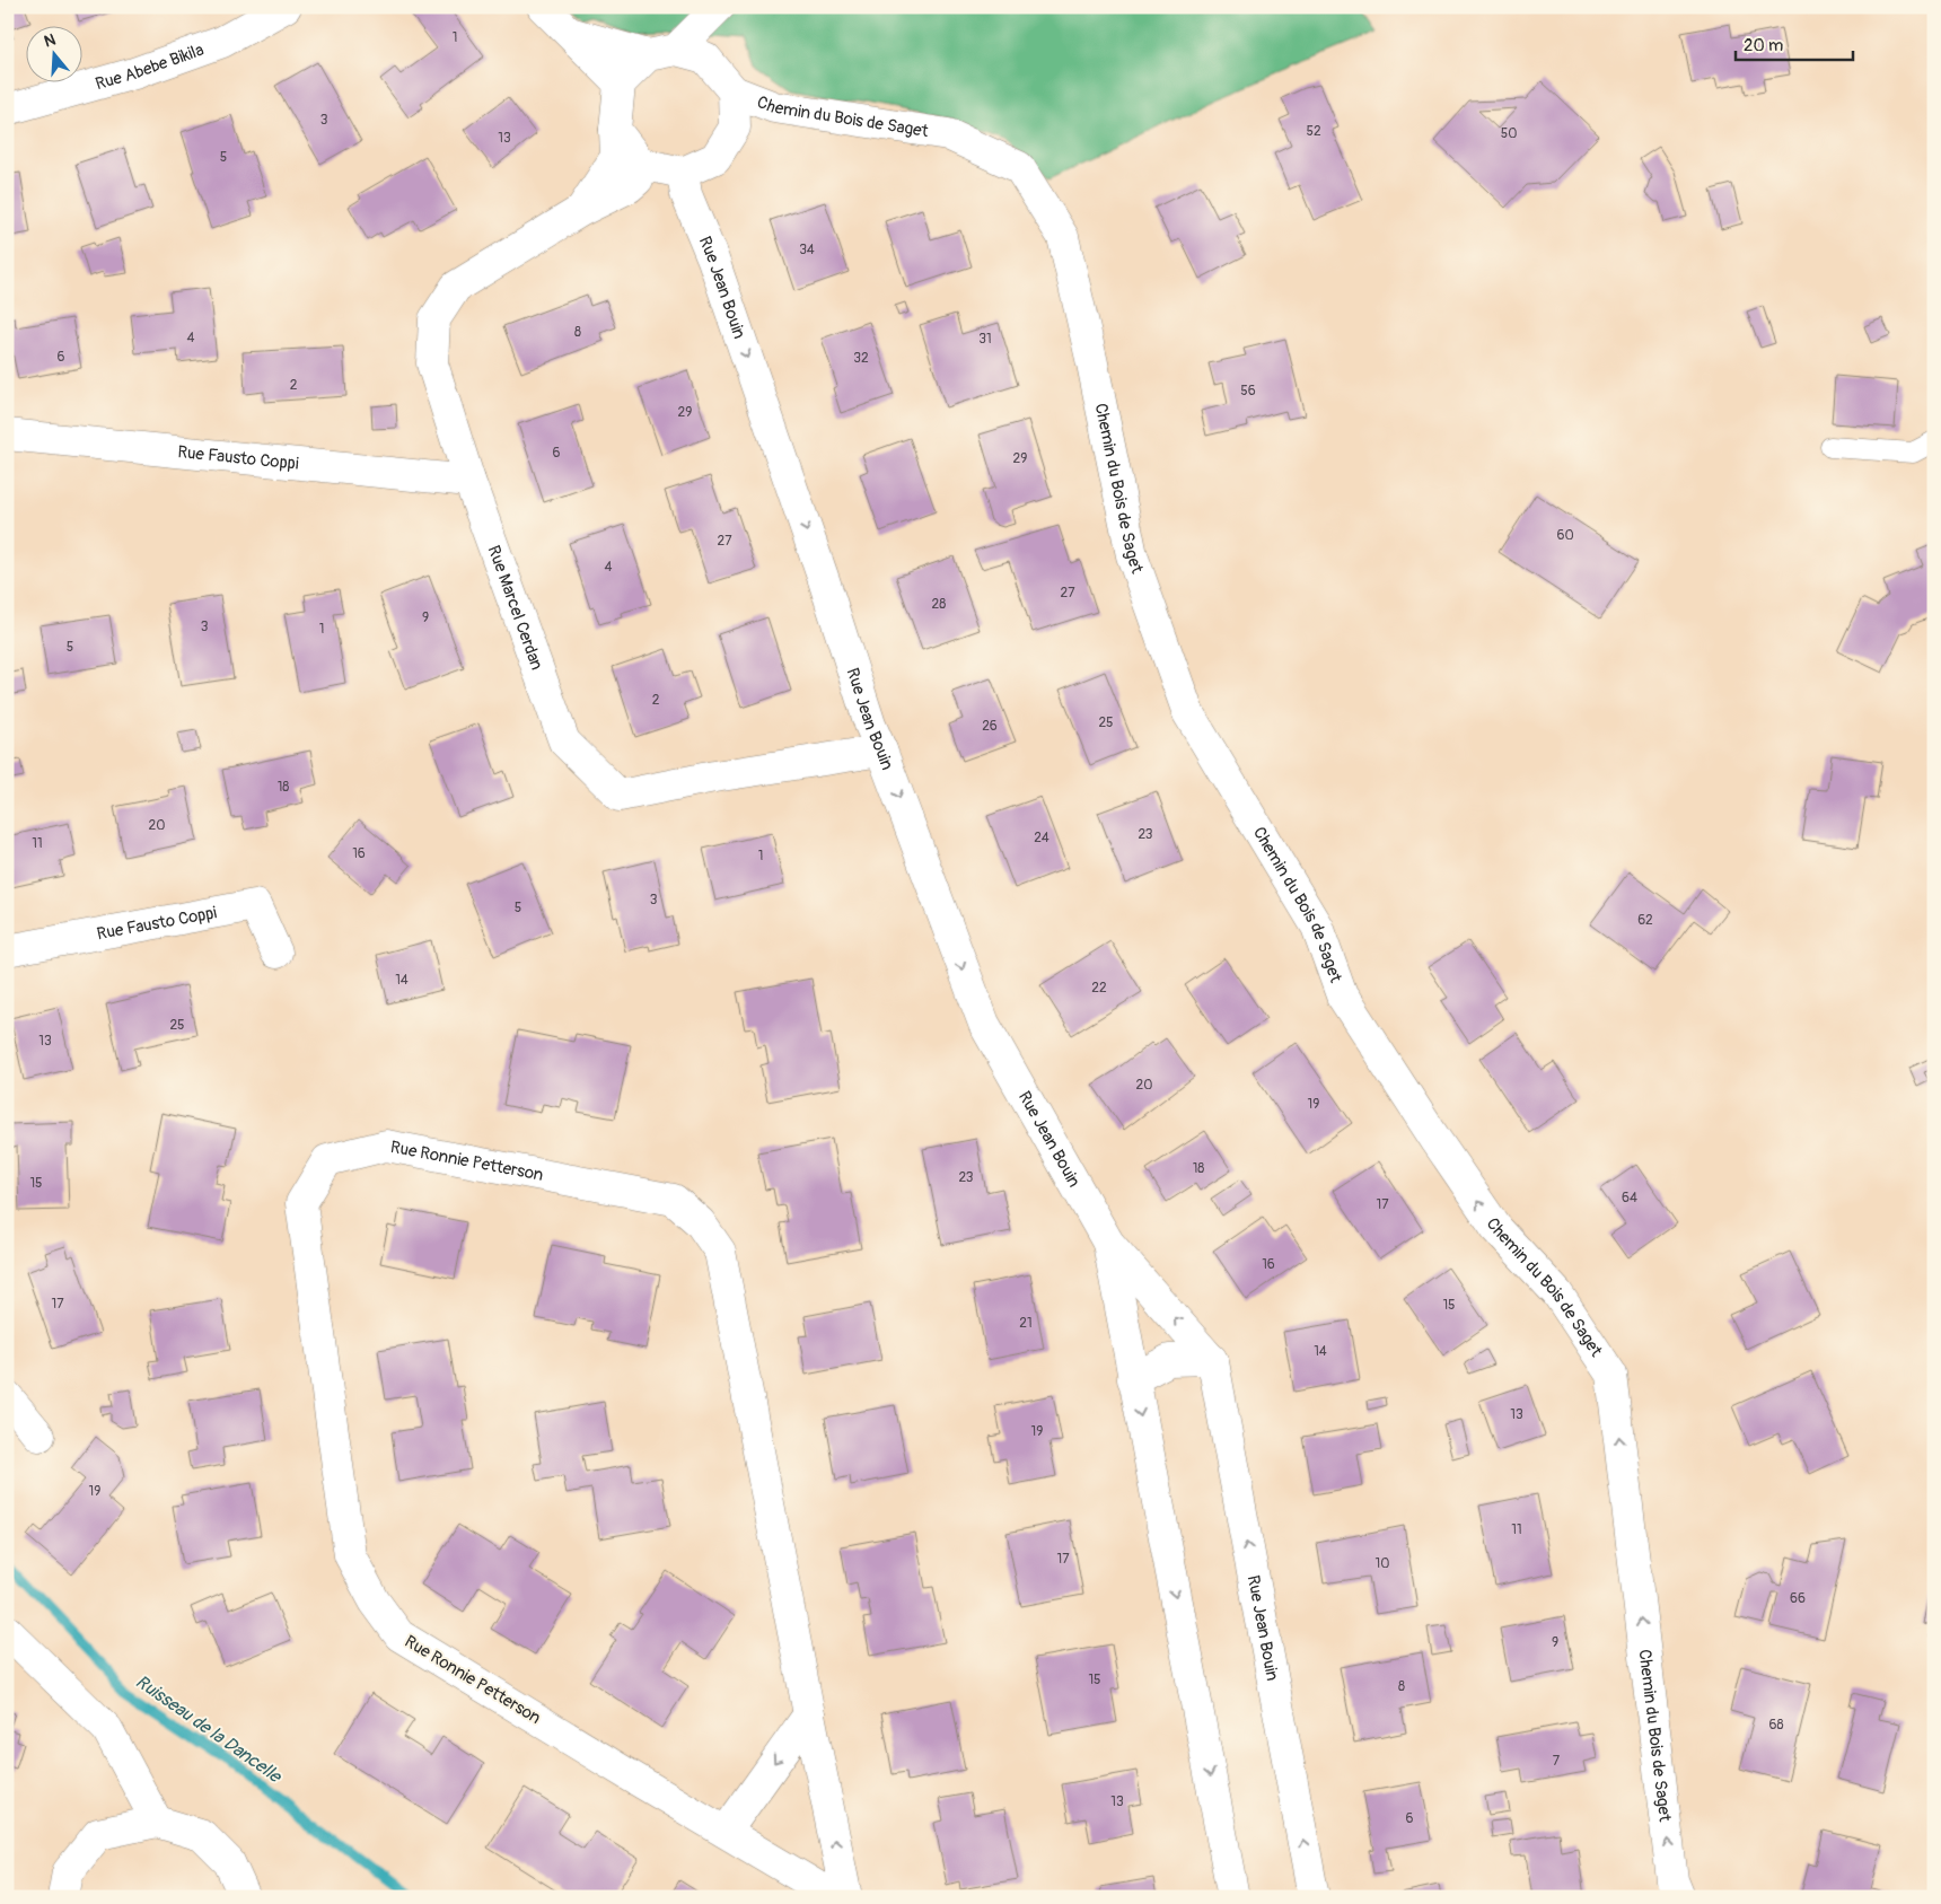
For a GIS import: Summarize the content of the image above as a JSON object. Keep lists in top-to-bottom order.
{
  "streets": {
    "street": [
      "Rue Abebe Bikila",
      "Chemin du Bois de Saget",
      "Rue Jean Bouin",
      "Rue Fausto Coppi",
      "Rue Marcel Cerdan",
      "Rue Ronnie Petterson"
    ]
  },
  "crossings": [
    ["Chemin du Bois de Saget", "Rue Jean Bouin"],
    ["Chemin du Bois de Saget", "Rue Marcel Cerdan"],
    ["Rue Jean Bouin", "Rue Marcel Cerdan"],
    ["Rue Fausto Coppi", "Rue Marcel Cerdan"]
  ],
  "one_way": ["Chemin du Bois de Saget"],
  "water": ["Ruisseau de la Dancelle"],
  "house_numbers": [
    "1",
    "3",
    "52",
    "50",
    "13",
    "5",
    "34",
    "8",
    "4",
    "31",
    "6",
    "32",
    "2",
    "56",
    "29",
    "6",
    "29",
    "60",
    "27",
    "4",
    "27",
    "28",
    "9",
    "3",
    "1",
    "5",
    "2",
    "25",
    "26",
    "18",
    "20",
    "23",
    "24",
    "11",
    "16",
    "1",
    "3",
    "5",
    "62",
    "14",
    "22",
    "25",
    "13",
    "20",
    "19",
    "18",
    "23",
    "15",
    "64",
    "17",
    "16",
    "17",
    "15",
    "21",
    "14",
    "13",
    "19",
    "19",
    "11",
    "17",
    "10",
    "66",
    "9",
    "15",
    "8",
    "68",
    "7",
    "13",
    "6"
  ],
  "scale_bar": "20 m",
  "north": "top"
}
